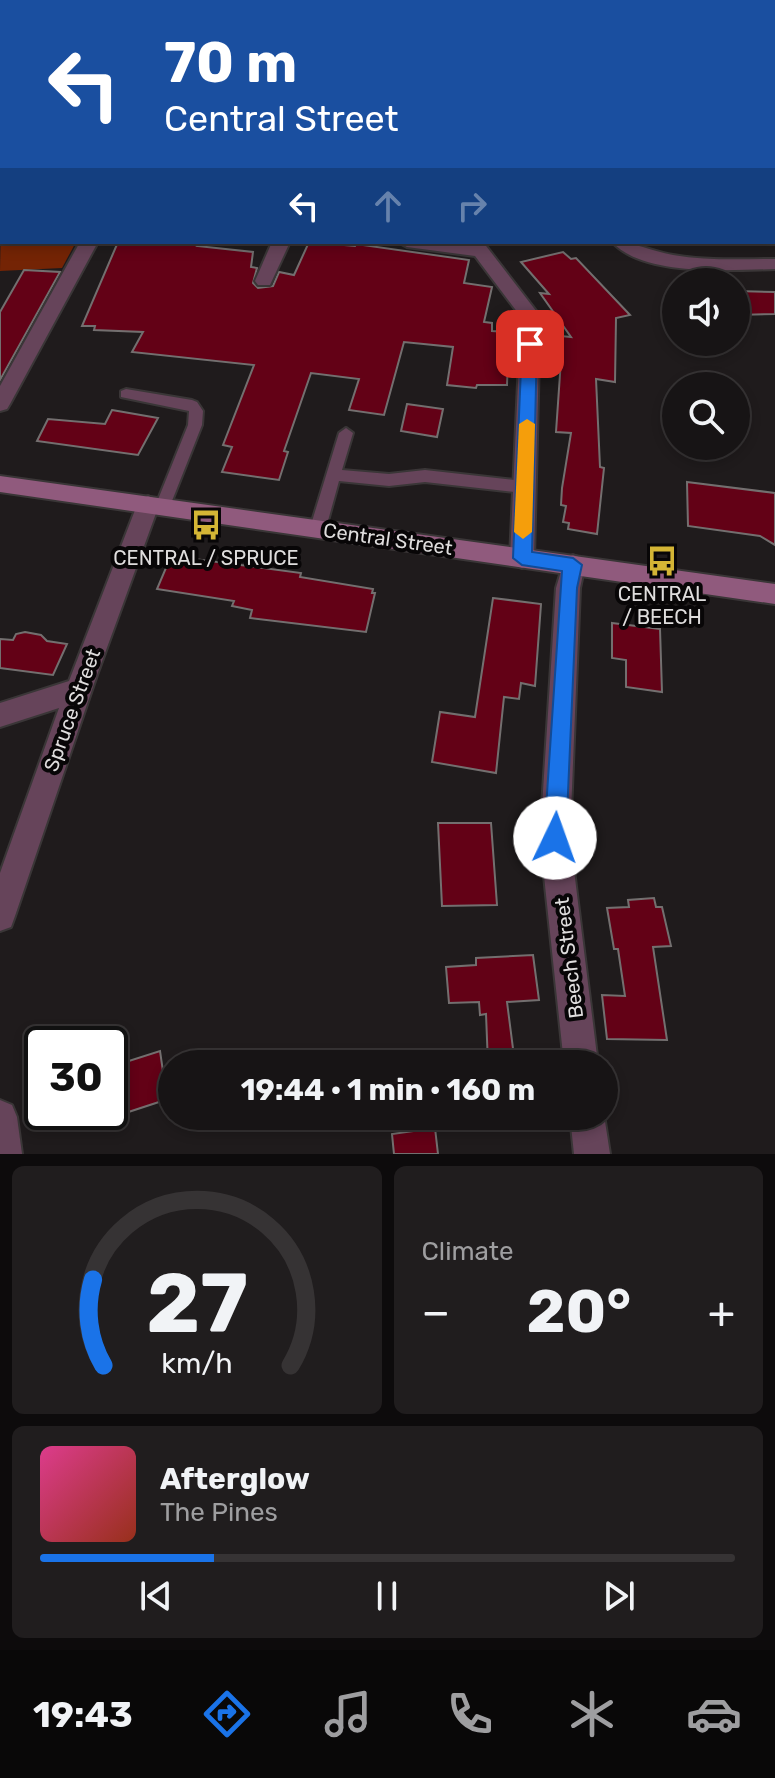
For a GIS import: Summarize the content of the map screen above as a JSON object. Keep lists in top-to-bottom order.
{
  "streets": {
    "main road": ["Central Street"],
    "street": ["Spruce Street", "Beech Street"]
  },
  "crossings": [
    ["Central Street", "Spruce Street"],
    ["Central Street", "Beech Street"]
  ],
  "places": {
    "bus stop": ["CENTRAL / SPRUCE", "CENTRAL / BEECH"]
  },
  "page": {
    "turn": ["70 m", "Central Street"],
    "limit": "30",
    "trip": "19:44 · 1 min · 160 m",
    "tile": "Climate",
    "heat": ["−", "20°", "+"],
    "song": ["Afterglow", "The Pines"],
    "tabs": "19:43",
    "gauge": ["27", "km/h"]
  }
}
